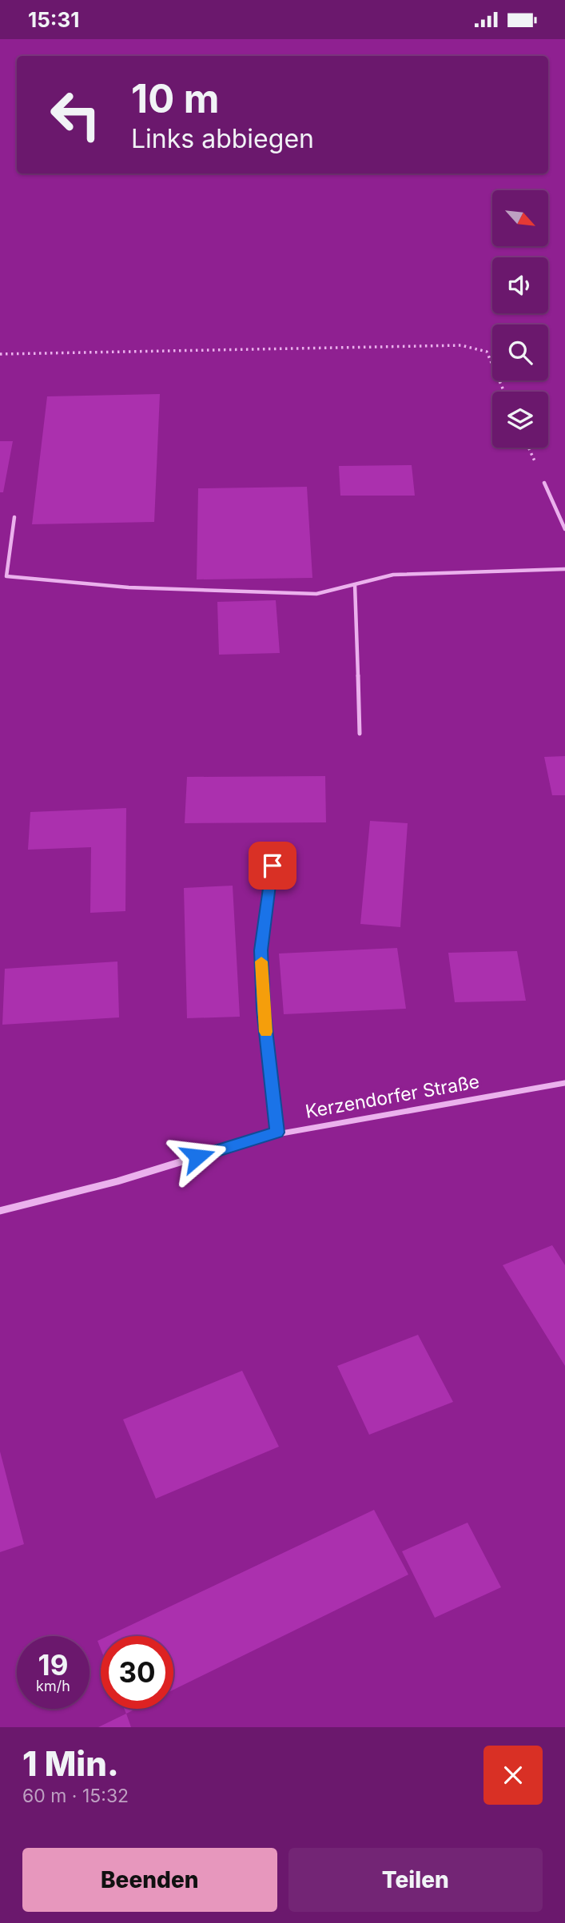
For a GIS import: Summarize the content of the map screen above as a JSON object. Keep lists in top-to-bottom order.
{
  "streets": {
    "street": ["Kerzendorfer Straße"]
  },
  "north": "bottom right",
  "page": {
    "status": "15:31",
    "turn": ["10 m", "Links abbiegen"],
    "speed": "19 km/h",
    "limit": "30",
    "heading": ["1 Min.", "60 m · 15:32"],
    "buttons": ["Beenden", "Teilen"]
  }
}
